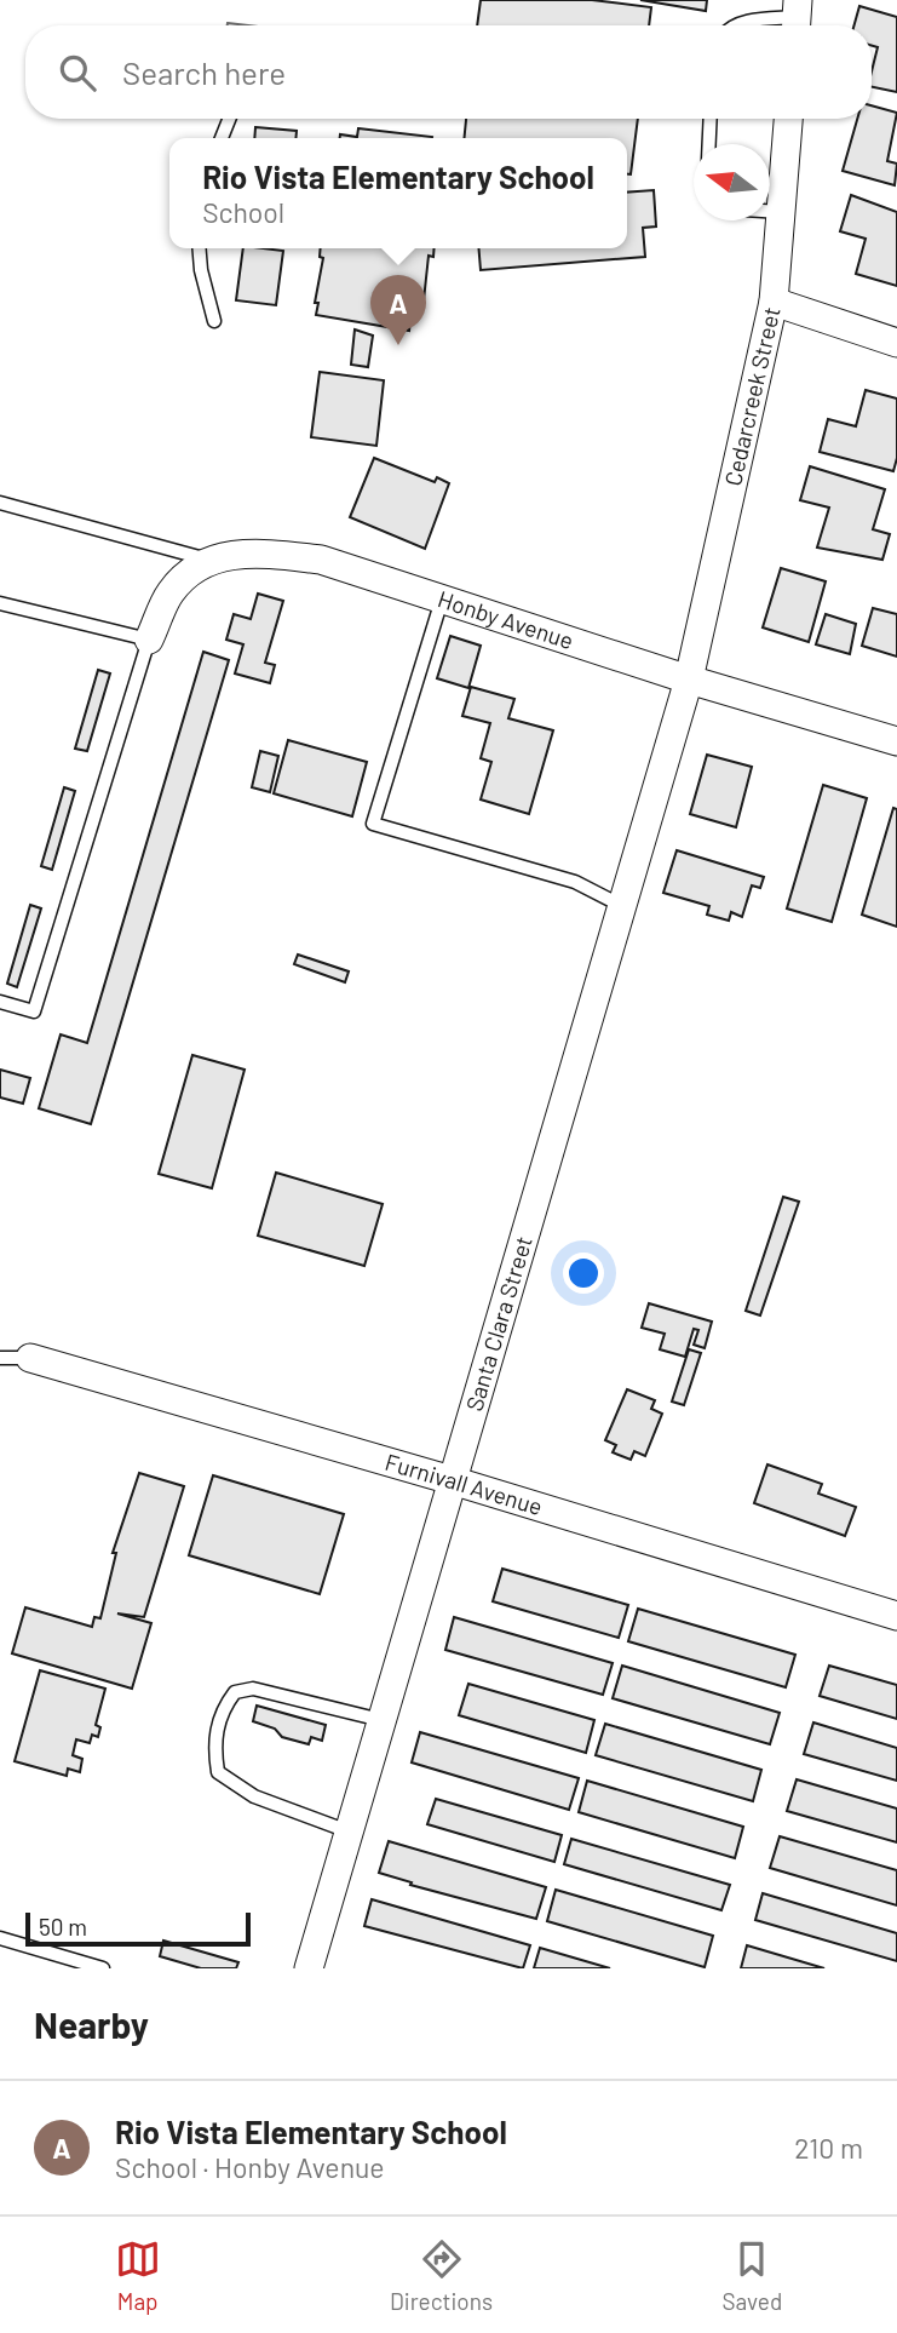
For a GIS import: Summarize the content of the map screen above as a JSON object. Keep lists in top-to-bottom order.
{
  "streets": {
    "street": [
      "Cedarcreek Street",
      "Honby Avenue",
      "Santa Clara Street",
      "Furnivall Avenue"
    ]
  },
  "crossings": [
    ["Cedarcreek Street", "Honby Avenue"],
    ["Cedarcreek Street", "Santa Clara Street"],
    ["Honby Avenue", "Santa Clara Street"],
    ["Santa Clara Street", "Furnivall Avenue"]
  ],
  "scale_bar": "50 m",
  "north": "left",
  "page": {
    "search": "Search here",
    "popup": ["Rio Vista Elementary School", "School"],
    "pins": "A",
    "scale": "50 m",
    "heading": "Nearby",
    "list": [
      {
        "mark": "A",
        "name": "Rio Vista Elementary School",
        "note": "School · Honby Avenue",
        "value": "210 m"
      }
    ],
    "nav": ["Map", "Directions", "Saved"]
  }
}
